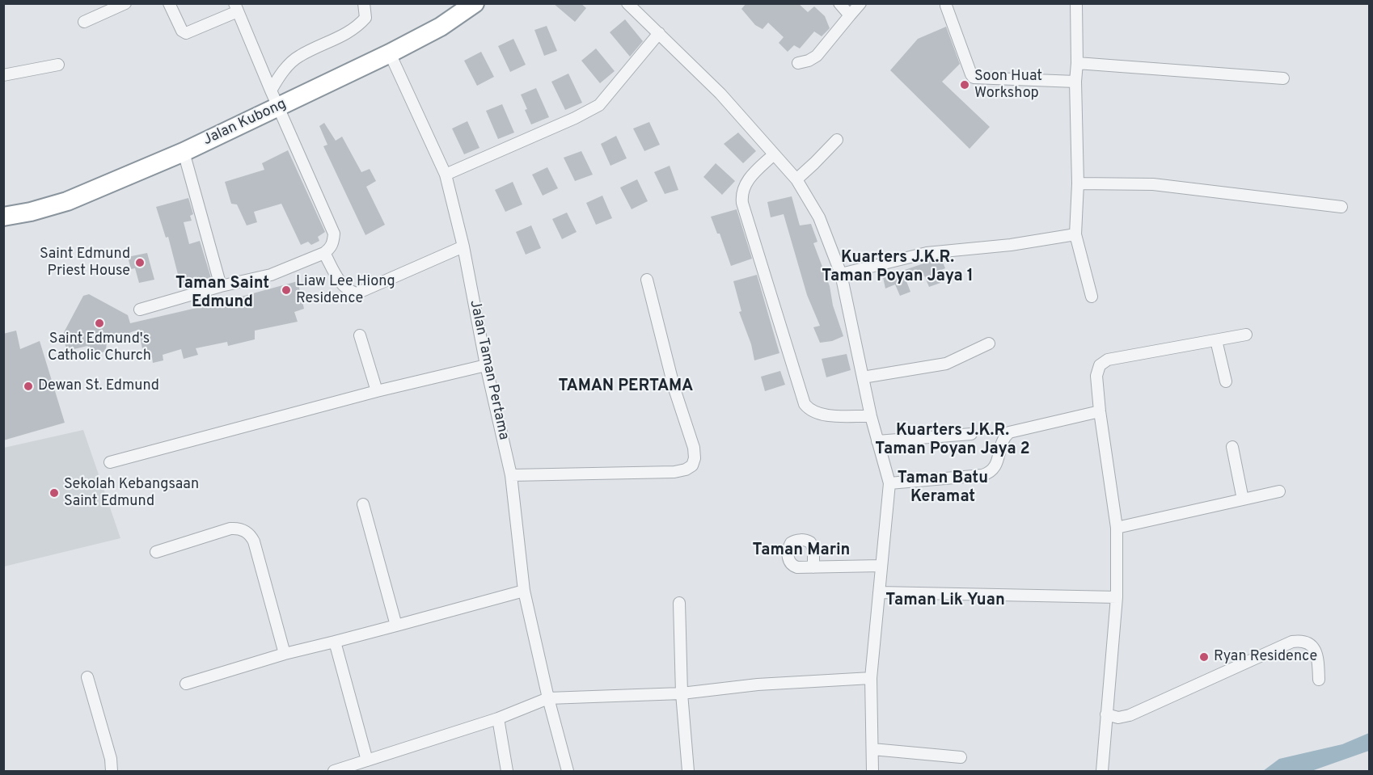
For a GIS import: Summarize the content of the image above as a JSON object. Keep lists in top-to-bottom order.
{
  "streets": {
    "highway": ["Jalan Kubong"],
    "street": ["Jalan Taman Pertama"]
  },
  "crossings": [
    ["Jalan Kubong", "Jalan Taman Pertama"]
  ],
  "districts": [
    "Kuarters J.K.R. Taman Poyan Jaya 1",
    "Taman Saint Edmund",
    "TAMAN PERTAMA",
    "Kuarters J.K.R. Taman Poyan Jaya 2",
    "Taman Batu Keramat",
    "Taman Marin",
    "Taman Lik Yuan"
  ],
  "places": [
    "Soon Huat Workshop",
    "Saint Edmund Priest House",
    "Liaw Lee Hiong Residence",
    "Saint Edmund's Catholic Church",
    "Dewan St. Edmund",
    "Sekolah Kebangsaan Saint Edmund",
    "Ryan Residence"
  ]
}
